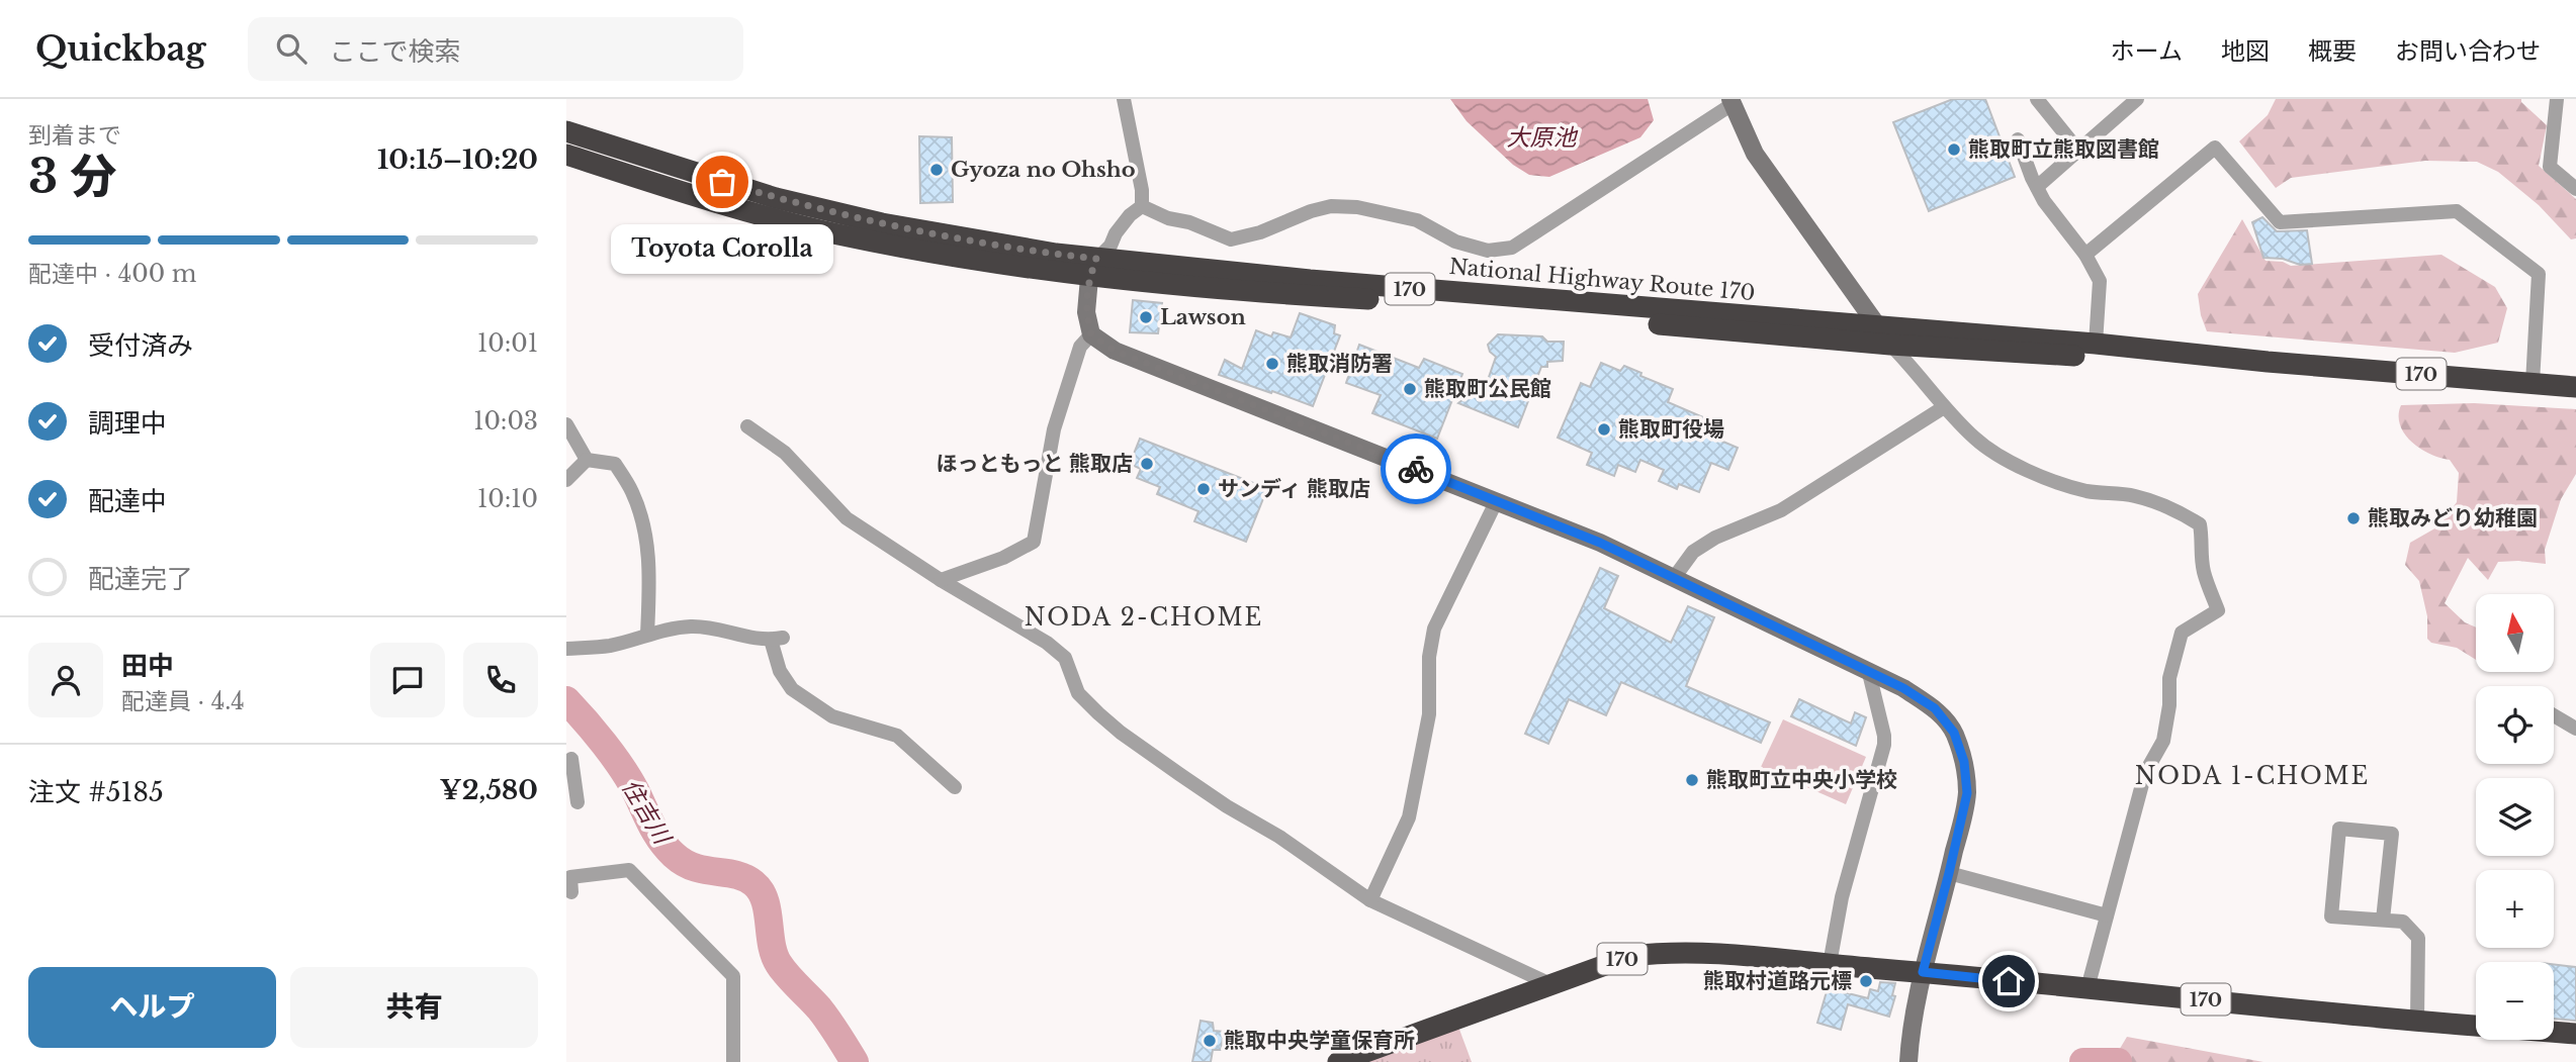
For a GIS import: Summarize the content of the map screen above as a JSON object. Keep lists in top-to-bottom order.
{
  "streets": {
    "highway": ["National Highway Route 170", "170"]
  },
  "districts": ["NODA 2-CHOME", "NODA 1-CHOME"],
  "water": ["大原池", "住吉川"],
  "places": [
    "熊取町立熊取図書館",
    "Gyoza no Ohsho",
    "Toyota Corolla",
    "Lawson",
    "熊取消防署",
    "熊取町公民館",
    "熊取町役場",
    "ほっともっと 熊取店",
    "サンディ 熊取店",
    "熊取みどり幼稚園",
    "熊取町立中央小学校",
    "熊取村道路元標",
    "熊取中央学童保育所"
  ],
  "north": "top",
  "page": {
    "header": "Quickbag",
    "search": "ここで検索",
    "nav": [
      "ホーム",
      "地図",
      "概要",
      "お問い合わせ"
    ],
    "heading": ["3 分", "到着まで", "10:15–10:20"],
    "panel": [
      "田中",
      "配達員 · 4.4",
      "注文 #5185",
      "¥2,580"
    ],
    "bar": "配達中 · 400 m",
    "bubble": "Toyota Corolla",
    "list": [
      ["受付済み", "10:01"],
      ["調理中", "10:03"],
      ["配達中", "10:10"],
      "配達完了"
    ],
    "map_buttons": ["+", "−"],
    "buttons": ["ヘルプ", "共有"]
  }
}
